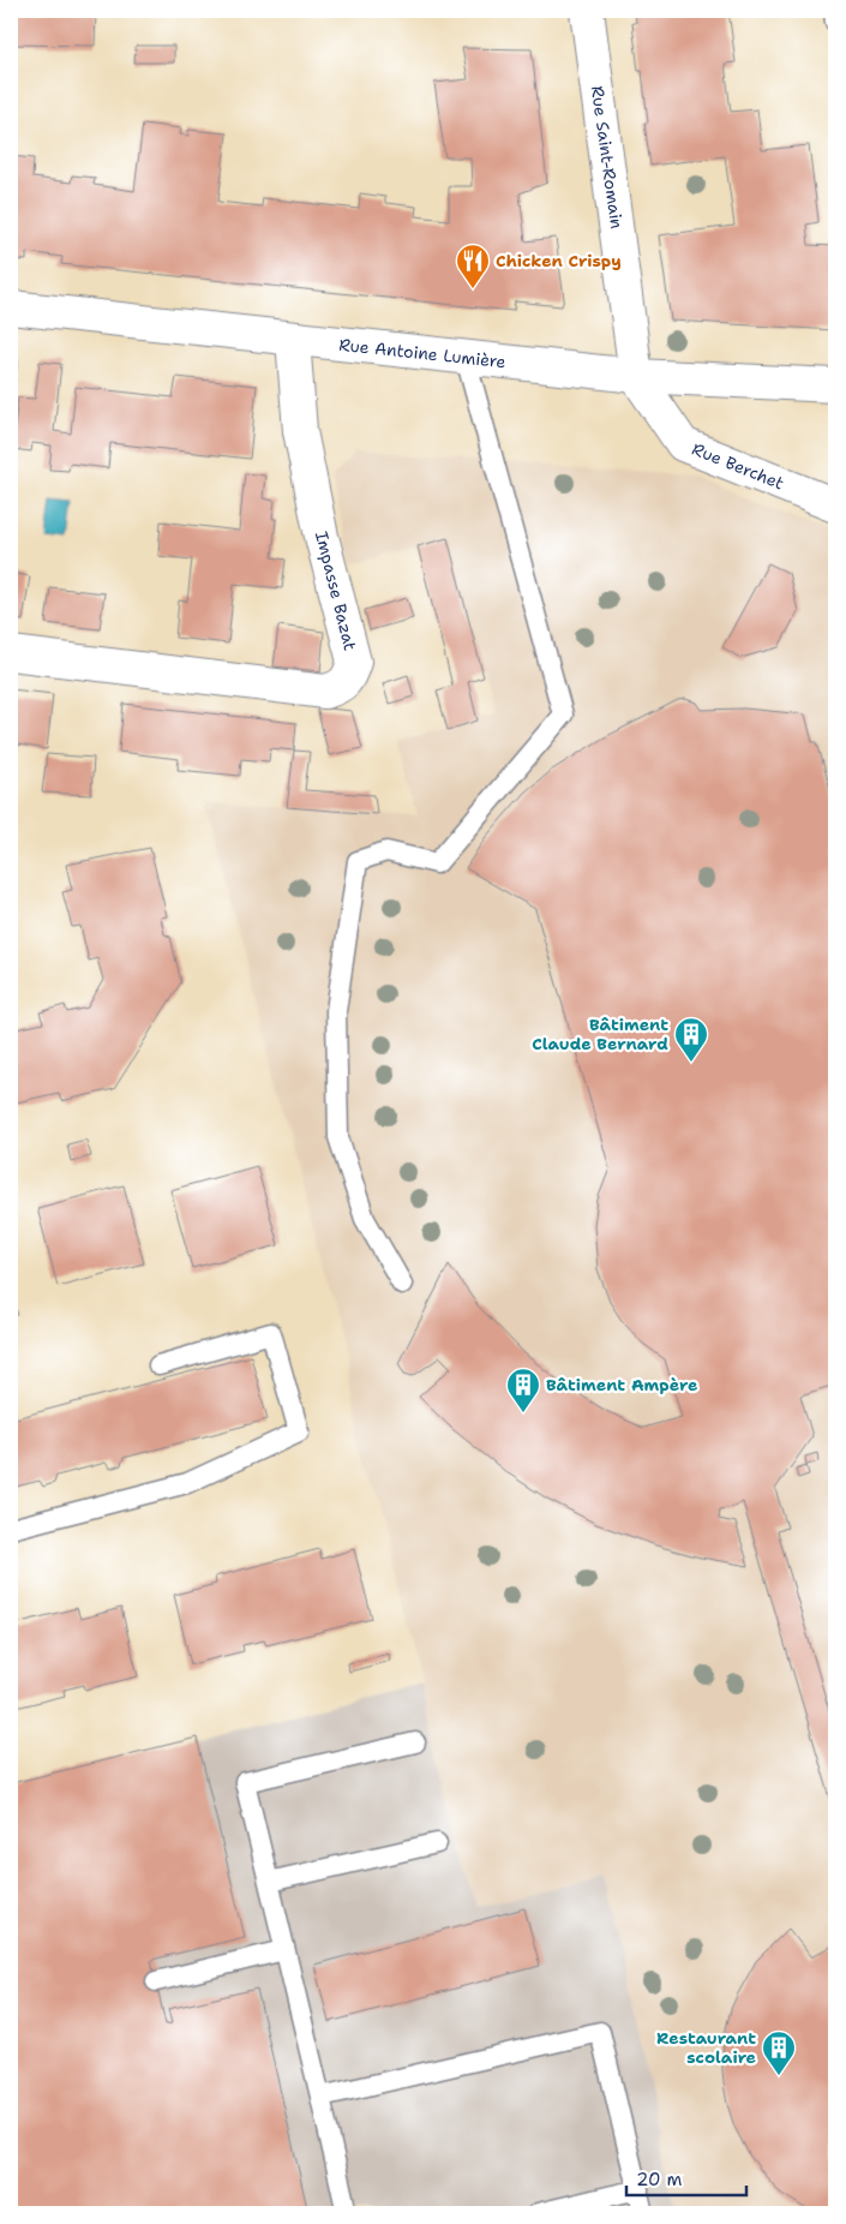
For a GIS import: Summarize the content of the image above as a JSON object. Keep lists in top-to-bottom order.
{
  "streets": {
    "street": [
      "Rue Saint-Romain",
      "Rue Antoine Lumière",
      "Rue Berchet",
      "Impasse Bazat"
    ]
  },
  "crossings": [
    ["Rue Saint-Romain", "Rue Antoine Lumière"],
    ["Rue Saint-Romain", "Rue Berchet"],
    ["Rue Antoine Lumière", "Rue Berchet"],
    ["Rue Antoine Lumière", "Impasse Bazat"]
  ],
  "places": {
    "restaurant": ["Chicken Crispy"],
    "building": ["Bâtiment Claude Bernard", "Bâtiment Ampère", "Restaurant scolaire"]
  },
  "scale_bar": "20 m"
}
